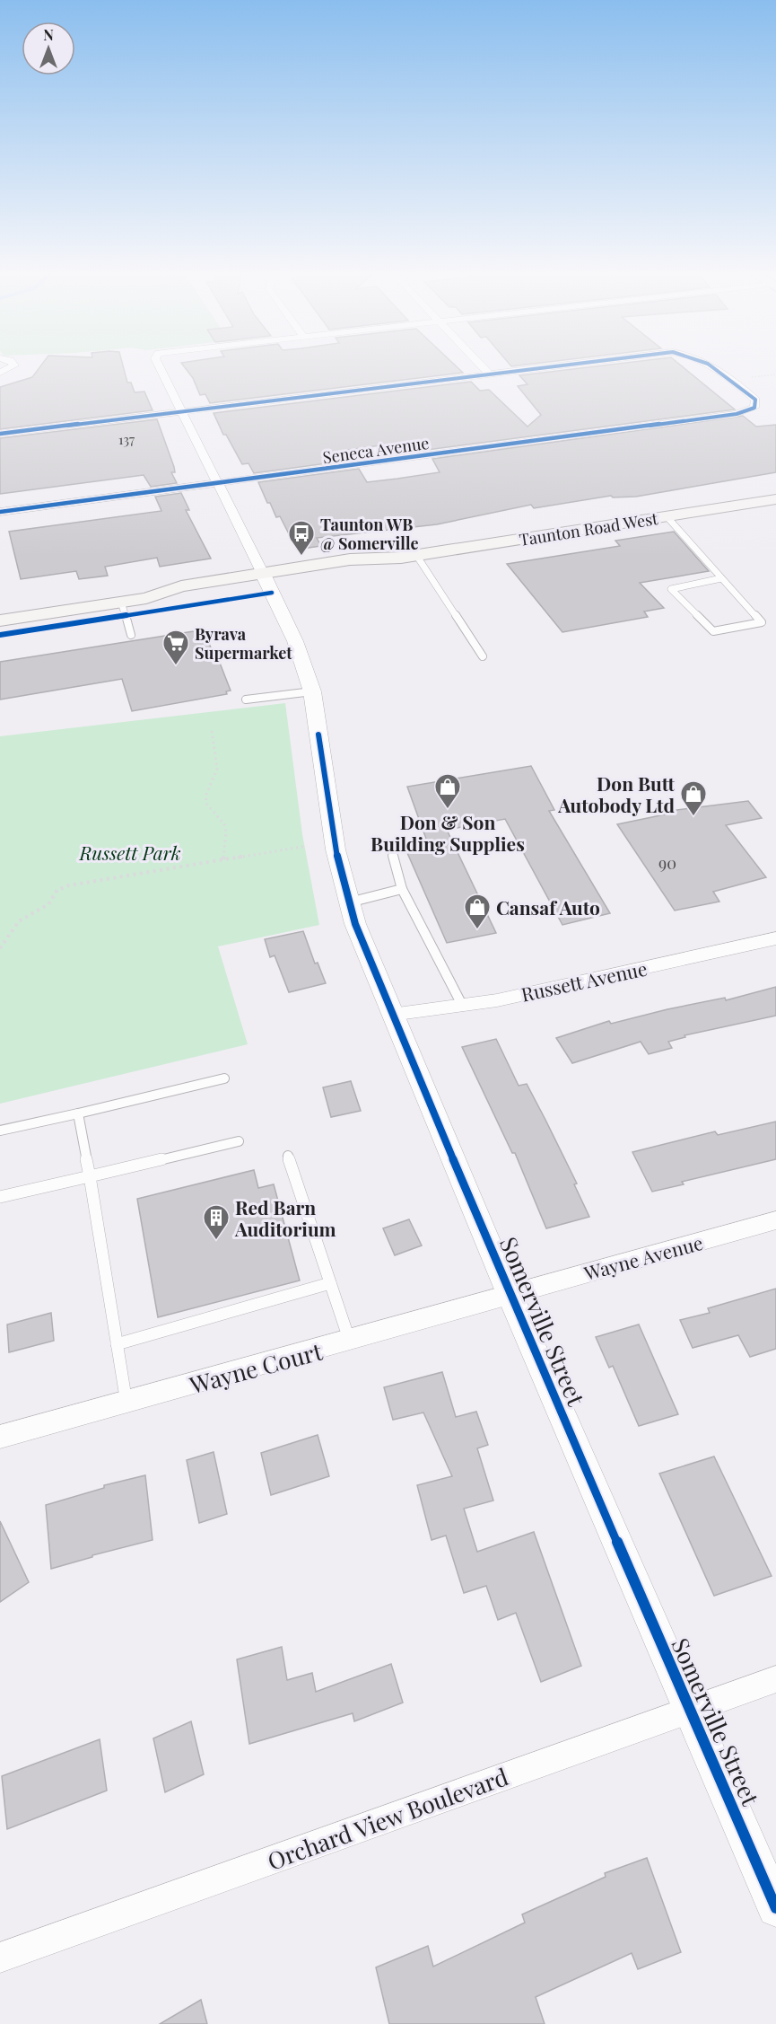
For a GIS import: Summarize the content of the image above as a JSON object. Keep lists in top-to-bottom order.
{
  "streets": {
    "main road": ["Taunton Road West"],
    "street": [
      "Seneca Avenue",
      "Russett Avenue",
      "Wayne Avenue",
      "Somerville Street",
      "Wayne Court",
      "Orchard View Boulevard"
    ]
  },
  "crossings": [
    ["Seneca Avenue", "Somerville Street"],
    ["Taunton Road West", "Somerville Street"],
    ["Russett Avenue", "Somerville Street"],
    ["Wayne Avenue", "Somerville Street"],
    ["Wayne Avenue", "Wayne Court"],
    ["Somerville Street", "Wayne Court"],
    ["Somerville Street", "Orchard View Boulevard"]
  ],
  "parks": ["Russett Park"],
  "places": {
    "bus stop": ["Taunton WB @ Somerville"],
    "supermarket": ["Byrava Supermarket"],
    "shop": ["Don & Son Building Supplies", "Don Butt Autobody Ltd", "Cansaf Auto"],
    "building": ["Red Barn Auditorium"]
  },
  "house_numbers": ["137", "90"],
  "north": "top"
}
